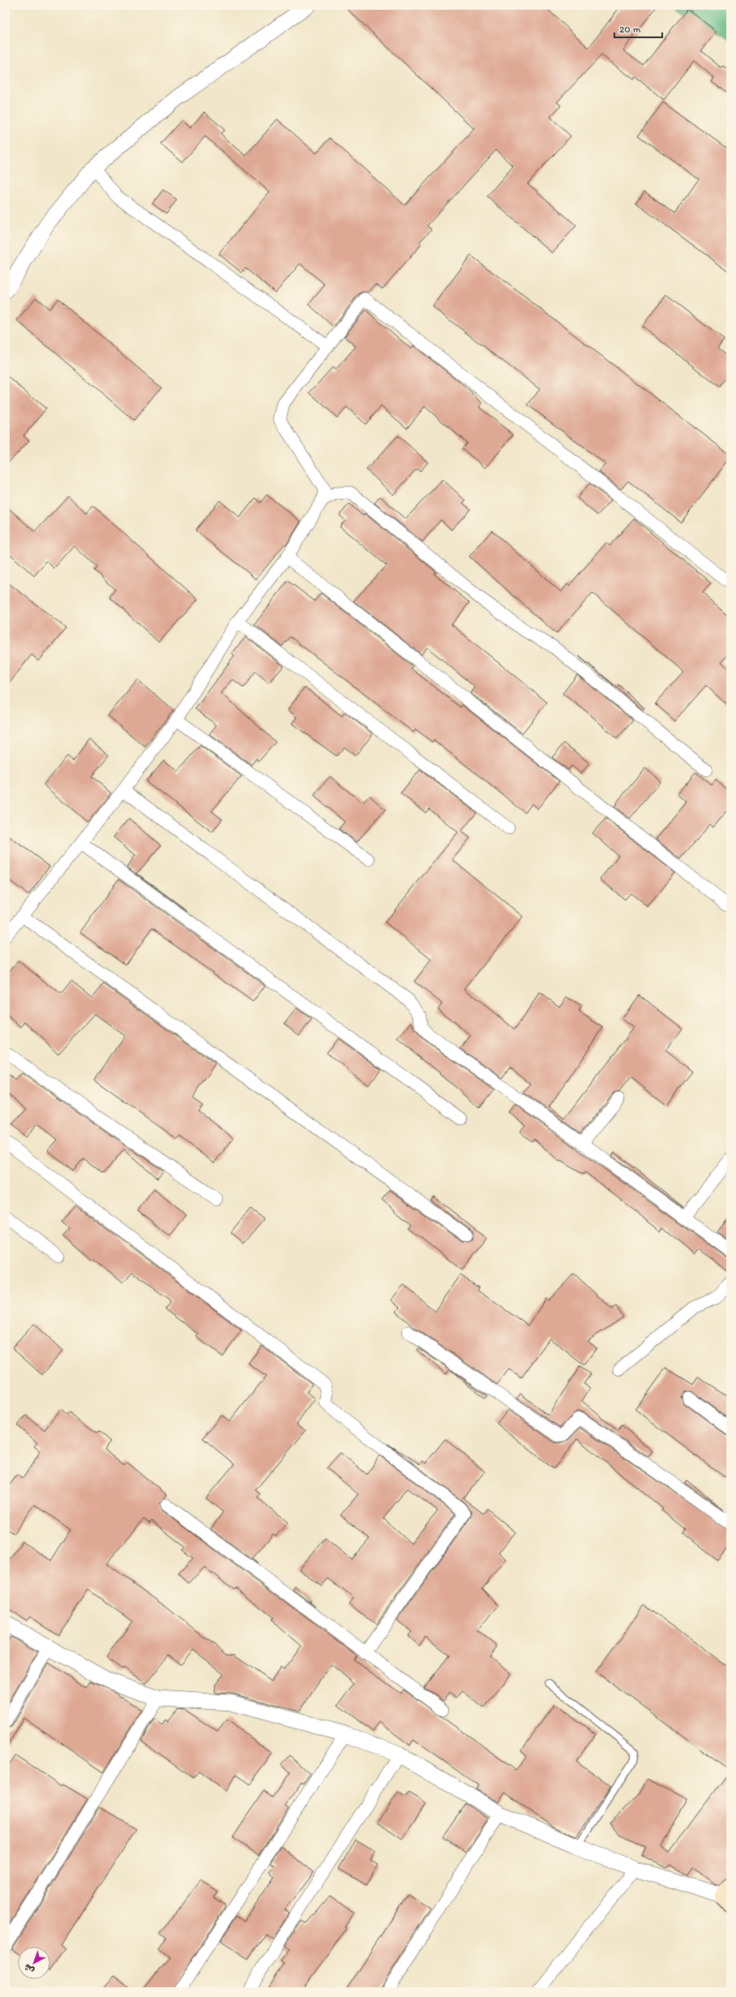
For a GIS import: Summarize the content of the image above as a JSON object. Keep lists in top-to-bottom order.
{
  "scale_bar": "20 m",
  "north": "bottom left"
}
